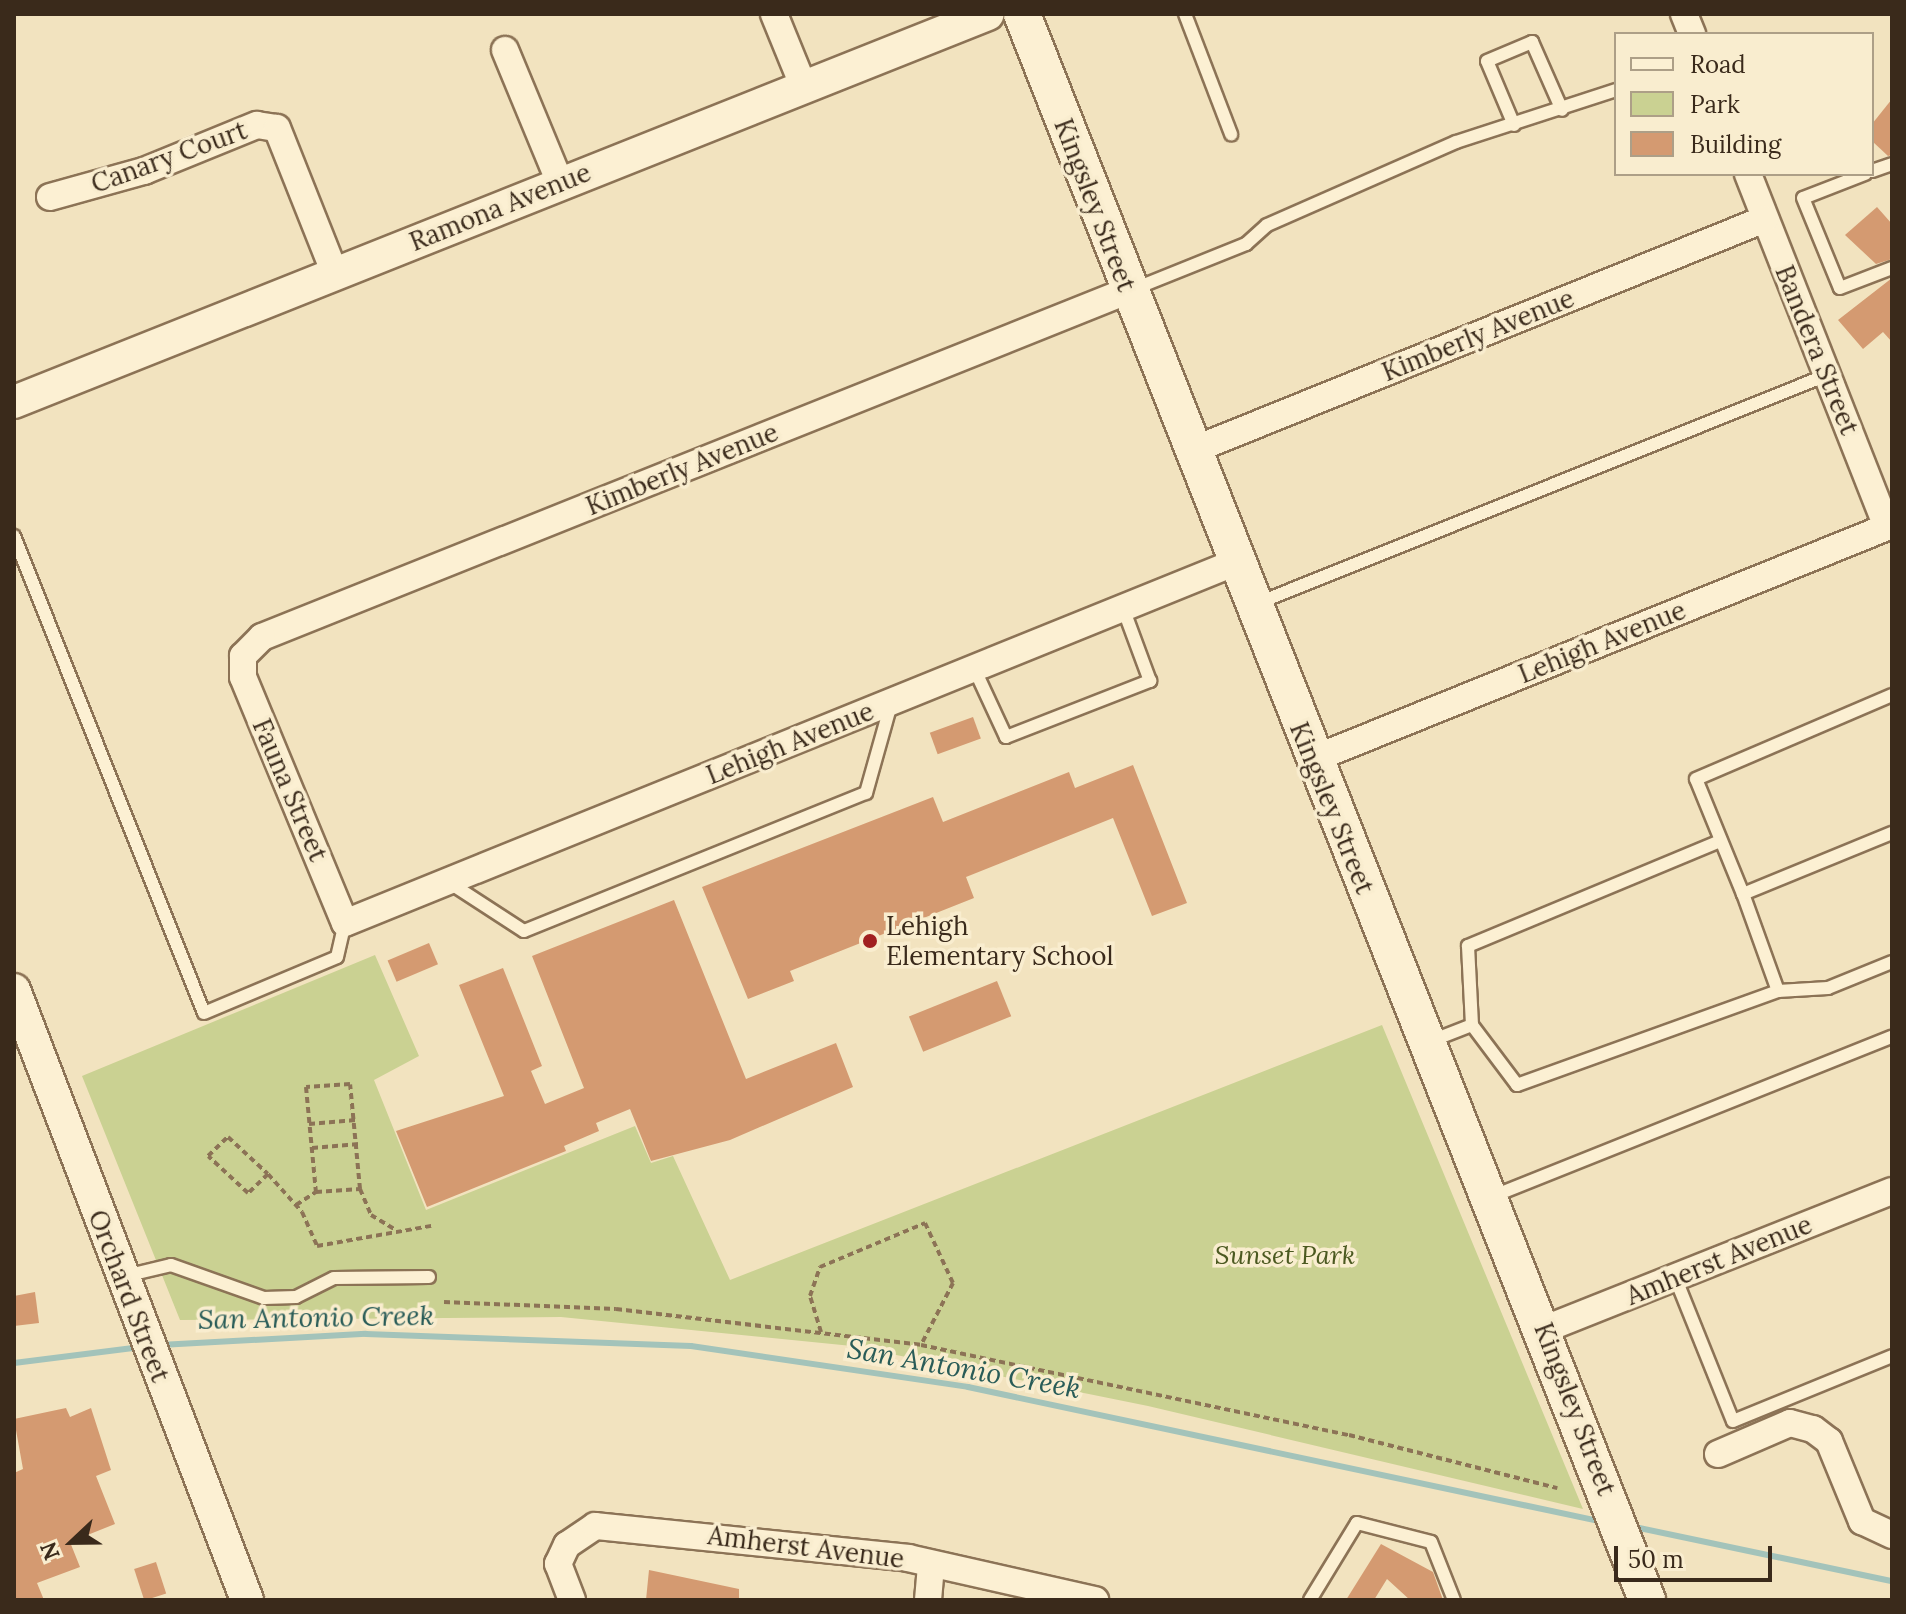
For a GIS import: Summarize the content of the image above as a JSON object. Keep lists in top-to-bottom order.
{
  "streets": {
    "main road": ["Kingsley Street"],
    "street": [
      "Canary Court",
      "Ramona Avenue",
      "Kimberly Avenue",
      "Bandera Street",
      "Lehigh Avenue",
      "Fauna Street",
      "Amherst Avenue",
      "Orchard Street"
    ]
  },
  "crossings": [
    ["Canary Court", "Ramona Avenue"],
    ["Kingsley Street", "Kimberly Avenue"],
    ["Kingsley Street", "Lehigh Avenue"],
    ["Kingsley Street", "Amherst Avenue"],
    ["Kimberly Avenue", "Bandera Street"],
    ["Kimberly Avenue", "Fauna Street"],
    ["Bandera Street", "Lehigh Avenue"],
    ["Lehigh Avenue", "Fauna Street"]
  ],
  "water": ["San Antonio Creek"],
  "parks": ["Sunset Park"],
  "places": ["Lehigh Elementary School"],
  "legend": ["Road", "Park", "Building"],
  "scale_bar": "50 m",
  "north": "left"
}
